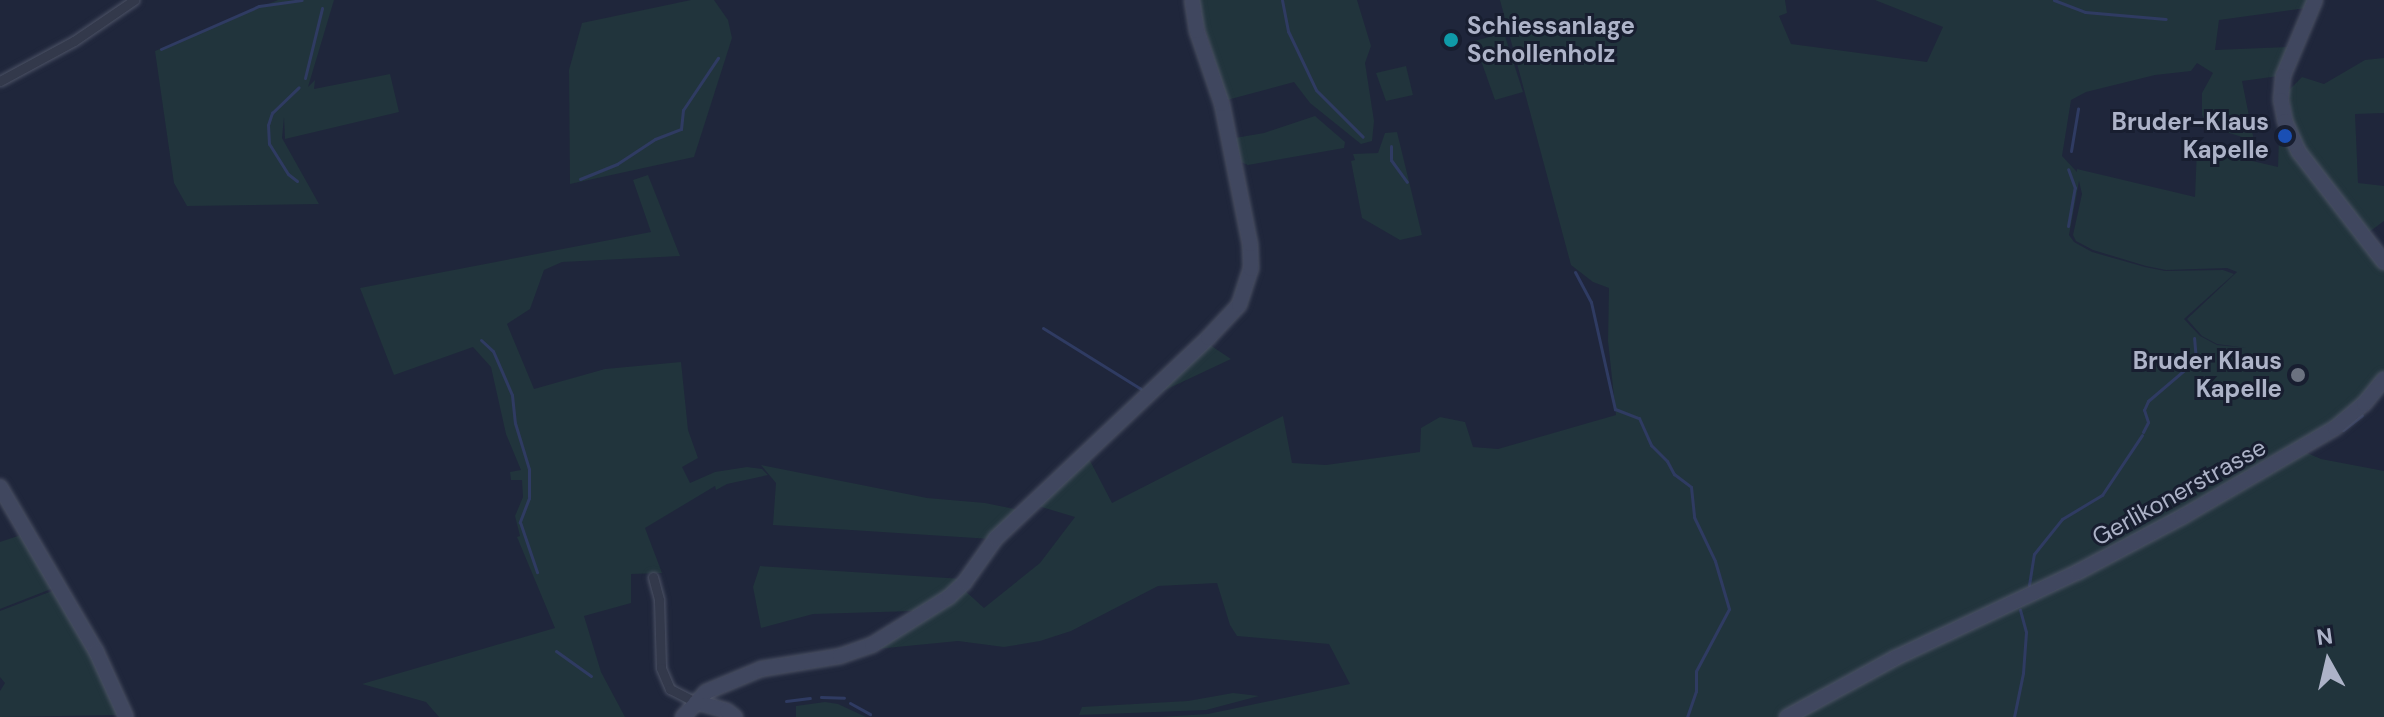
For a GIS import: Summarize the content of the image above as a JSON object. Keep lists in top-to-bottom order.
{
  "streets": {
    "street": ["Gerlikonerstrasse"]
  },
  "places": ["Schiessanlage Schollenholz", "Bruder-Klaus Kapelle", "Bruder Klaus Kapelle"],
  "north": "top"
}
